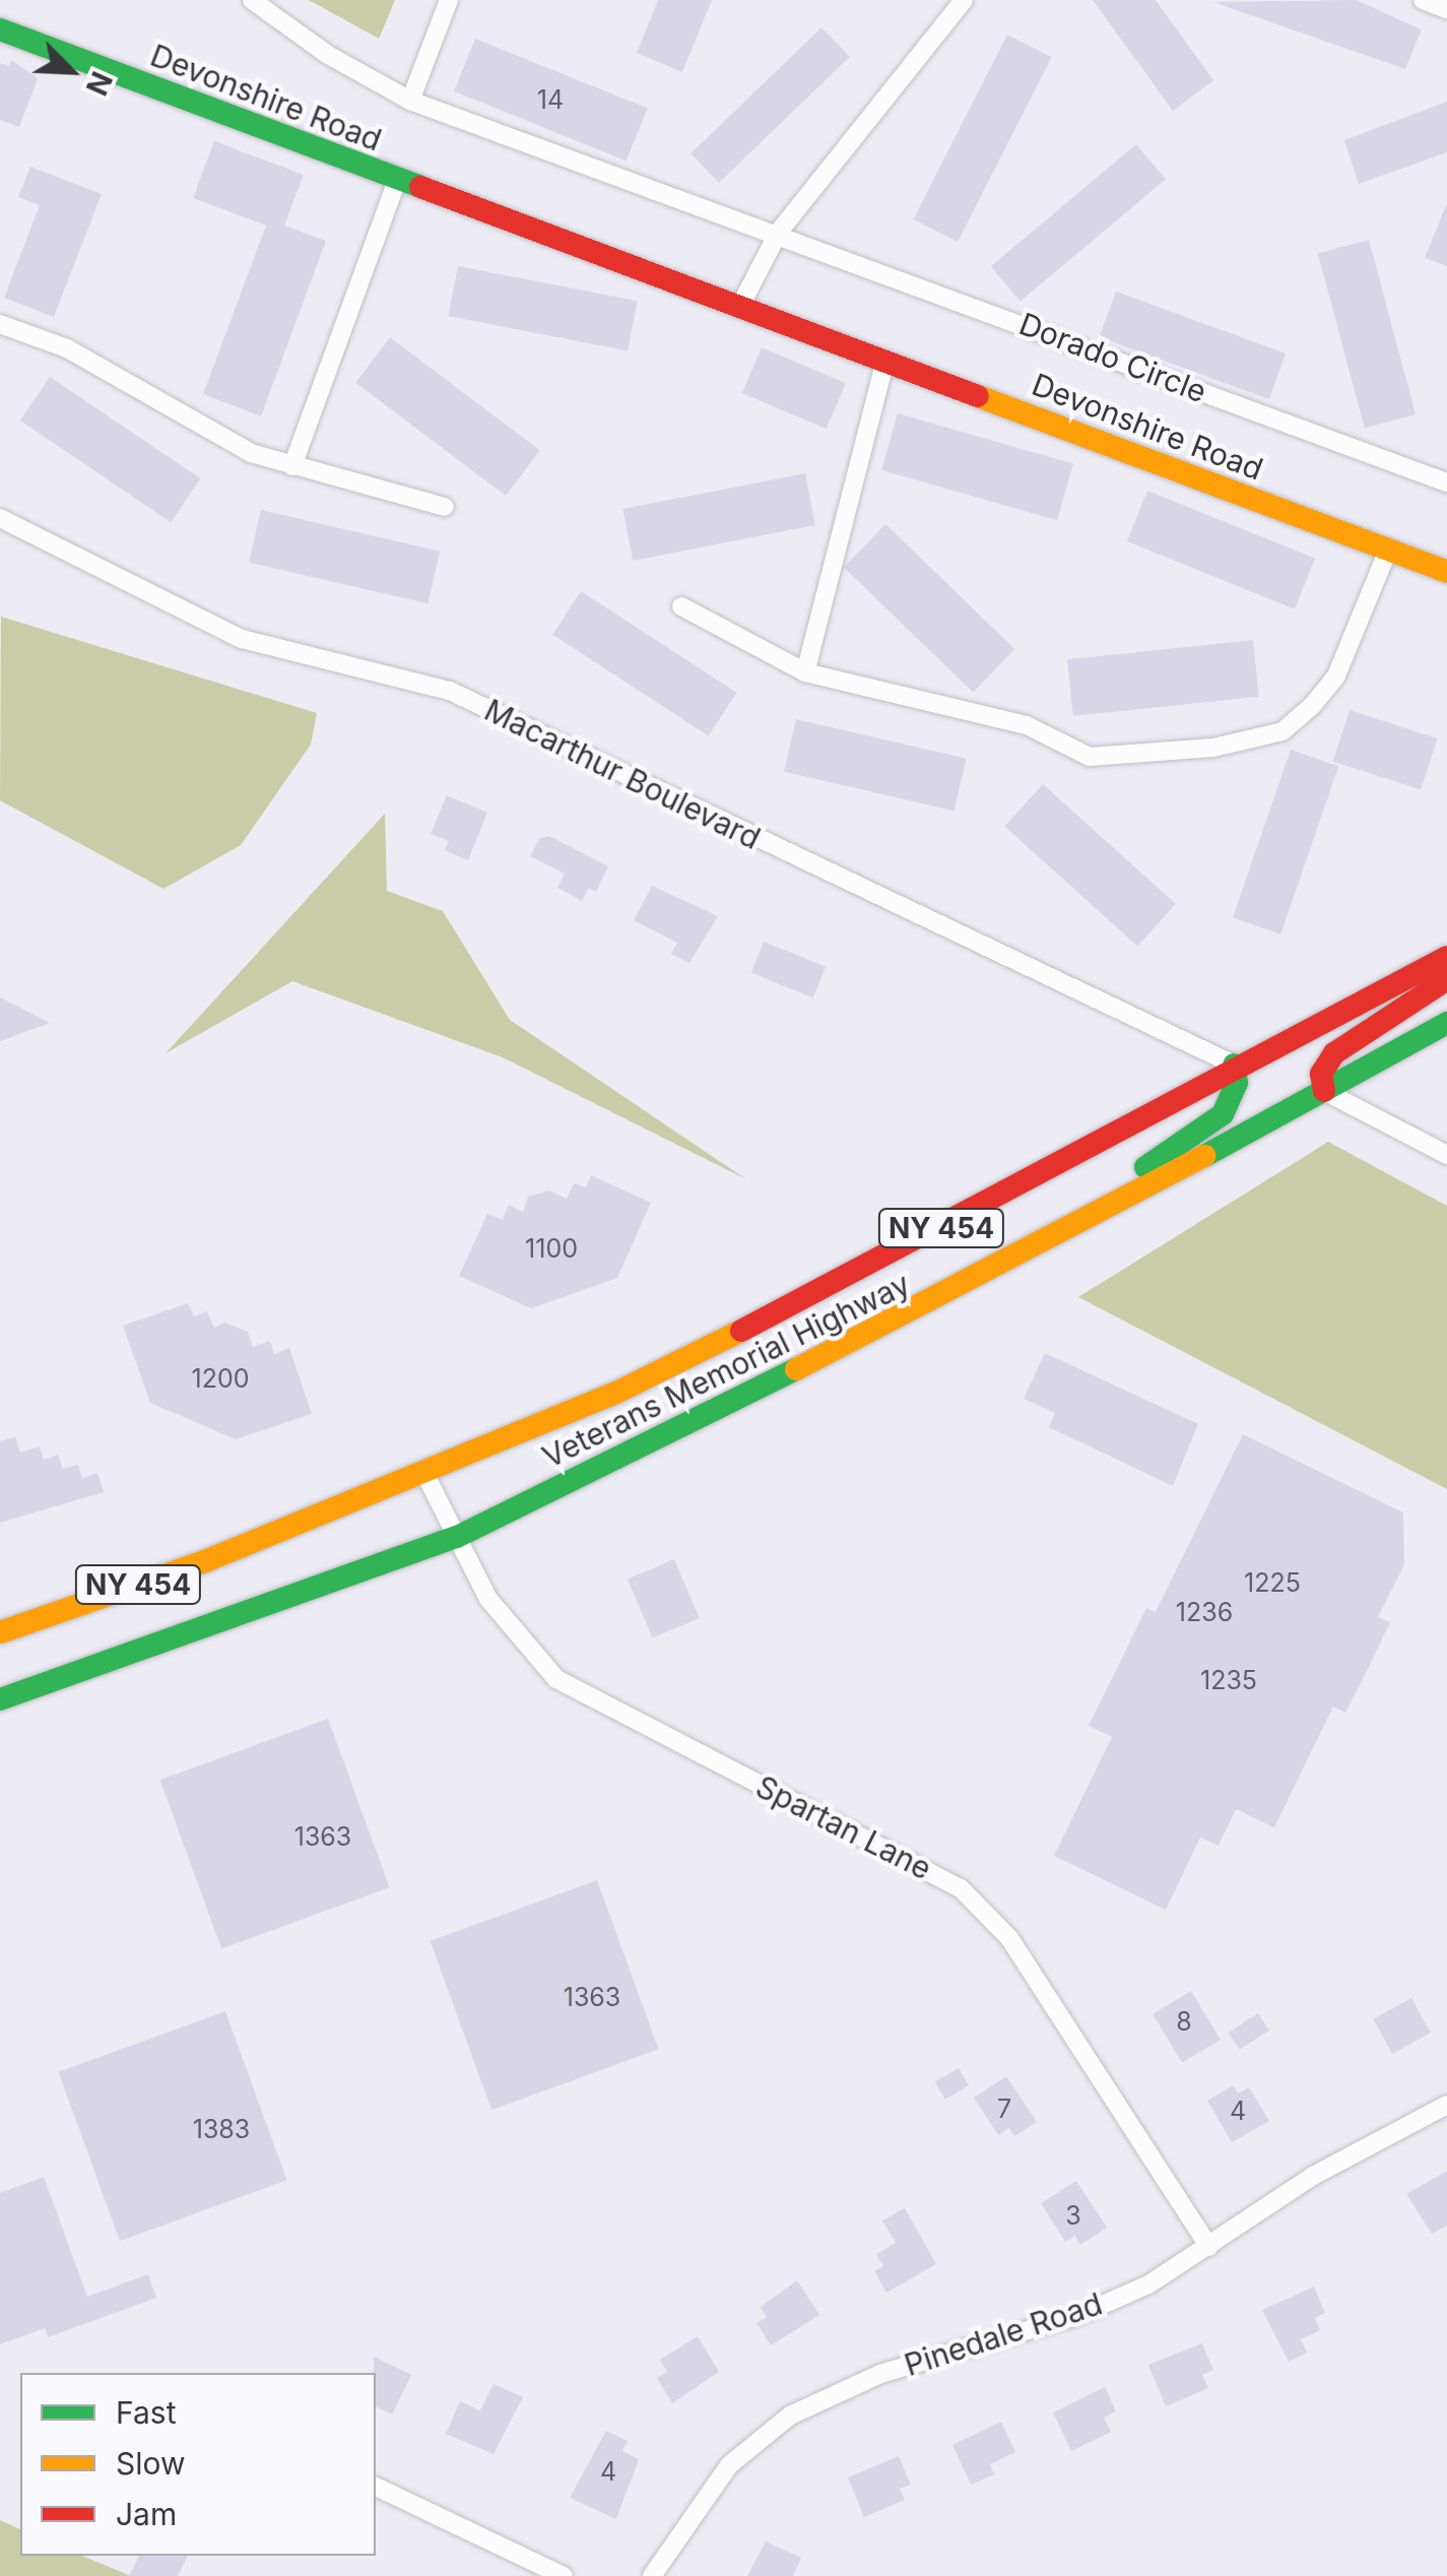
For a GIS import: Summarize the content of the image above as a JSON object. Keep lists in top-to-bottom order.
{
  "streets": {
    "main road": ["Devonshire Road", "NY 454", "Veterans Memorial Highway"],
    "street": [
      "Dorado Circle",
      "Macarthur Boulevard",
      "Spartan Lane",
      "Pinedale Road"
    ]
  },
  "crossings": [
    ["Macarthur Boulevard", "Veterans Memorial Highway"],
    ["Veterans Memorial Highway", "Spartan Lane"],
    ["Spartan Lane", "Pinedale Road"]
  ],
  "house_numbers": [
    "14",
    "1100",
    "1200",
    "1225",
    "1236",
    "1235",
    "1363",
    "1363",
    "8",
    "7",
    "4",
    "1383",
    "3",
    "4"
  ],
  "legend": ["Fast", "Slow", "Jam"],
  "north": "bottom right"
}
